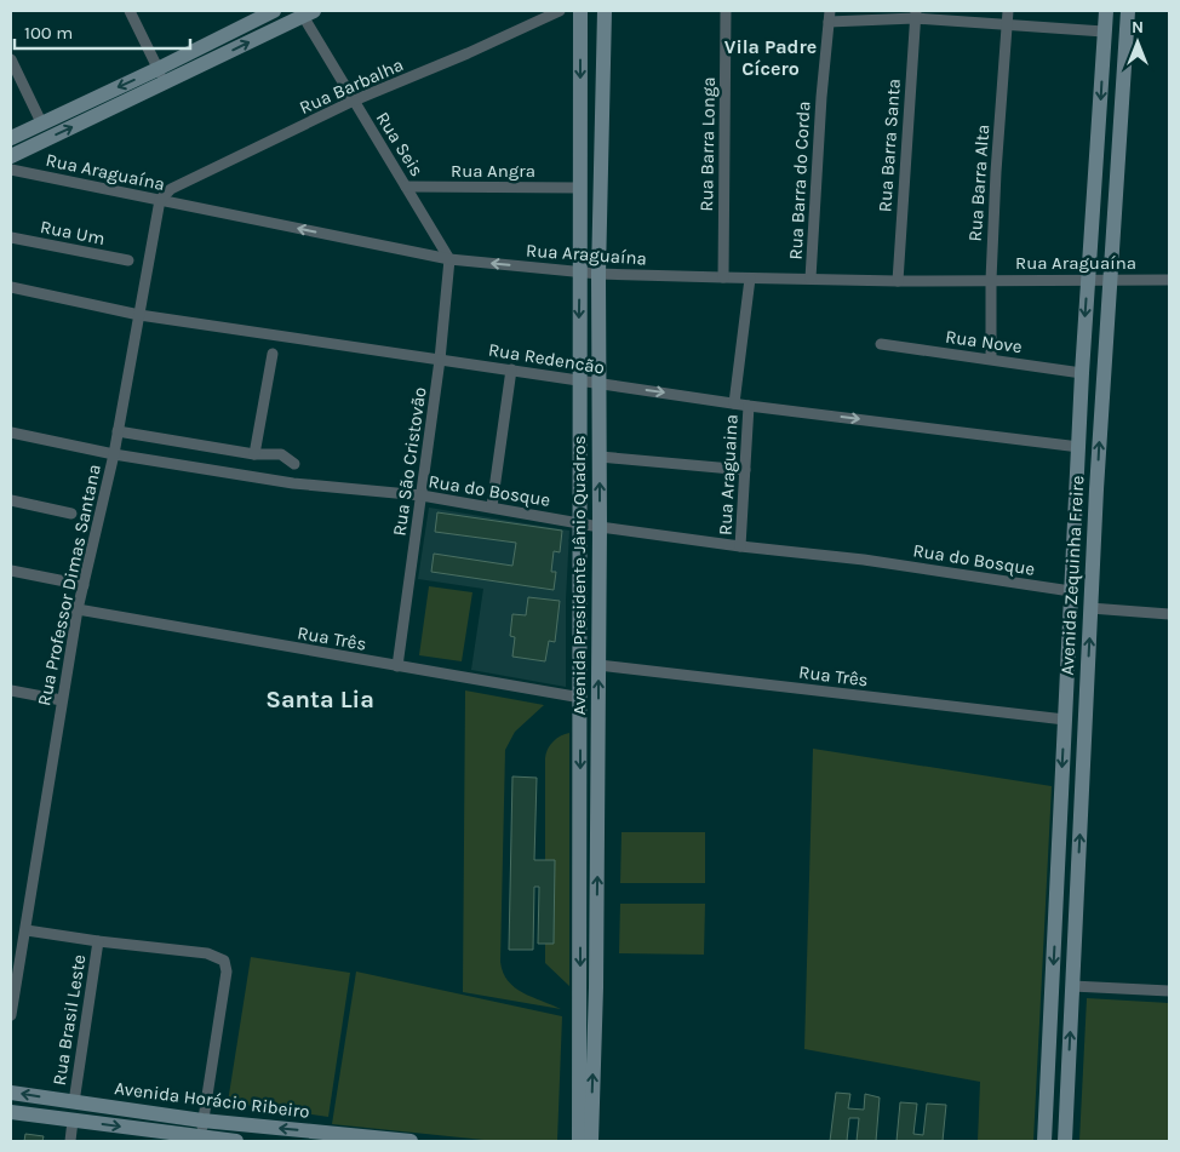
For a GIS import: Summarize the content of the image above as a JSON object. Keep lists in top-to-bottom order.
{
  "streets": {
    "street": [
      "Rua Barbalha",
      "Rua Seis",
      "Rua Barra Longa",
      "Rua Barra Santa",
      "Rua Angra",
      "Rua Araguaína",
      "Rua Barra do Corda",
      "Rua Barra Alta",
      "Rua Um",
      "Rua Nove",
      "Rua Redencão",
      "Rua São Cristovão",
      "Rua Araguaina",
      "Rua do Bosque",
      "Avenida Presidente Jânio Quadros",
      "Avenida Zequinha Freire",
      "Rua Professor Dimas Santana",
      "Rua Três",
      "Rua Brasil Leste",
      "Avenida Horácio Ribeiro"
    ]
  },
  "crossings": [
    ["Rua Barbalha", "Rua Seis"],
    ["Rua Barbalha", "Rua Araguaína"],
    ["Rua Barbalha", "Rua Professor Dimas Santana"],
    ["Rua Seis", "Rua Angra"],
    ["Rua Seis", "Rua Araguaína"],
    ["Rua Seis", "Rua São Cristovão"],
    ["Rua Barra Longa", "Rua Araguaína"],
    ["Rua Barra Santa", "Rua Araguaína"],
    ["Rua Angra", "Avenida Presidente Jânio Quadros"],
    ["Rua Araguaína", "Rua Barra do Corda"],
    ["Rua Araguaína", "Rua Barra Alta"],
    ["Rua Araguaína", "Rua São Cristovão"],
    ["Rua Araguaína", "Avenida Presidente Jânio Quadros"],
    ["Rua Araguaína", "Avenida Zequinha Freire"],
    ["Rua Araguaína", "Rua Professor Dimas Santana"],
    ["Rua Barra Alta", "Rua Nove"],
    ["Rua Nove", "Avenida Zequinha Freire"],
    ["Rua Redencão", "Rua São Cristovão"],
    ["Rua Redencão", "Rua Araguaina"],
    ["Rua Redencão", "Avenida Presidente Jânio Quadros"],
    ["Rua Redencão", "Avenida Zequinha Freire"],
    ["Rua Redencão", "Rua Professor Dimas Santana"],
    ["Rua São Cristovão", "Rua do Bosque"],
    ["Rua São Cristovão", "Rua Três"],
    ["Rua Araguaina", "Rua do Bosque"],
    ["Rua do Bosque", "Avenida Presidente Jânio Quadros"],
    ["Rua do Bosque", "Avenida Zequinha Freire"],
    ["Rua do Bosque", "Rua Professor Dimas Santana"],
    ["Avenida Presidente Jânio Quadros", "Rua Três"],
    ["Avenida Zequinha Freire", "Rua Três"],
    ["Rua Professor Dimas Santana", "Rua Três"],
    ["Rua Brasil Leste", "Avenida Horácio Ribeiro"]
  ],
  "one_way": ["Rua Araguaína", "Rua Redencão"],
  "districts": ["Vila Padre Cícero", "Santa Lia"],
  "scale_bar": "100 m",
  "north": "top"
}
